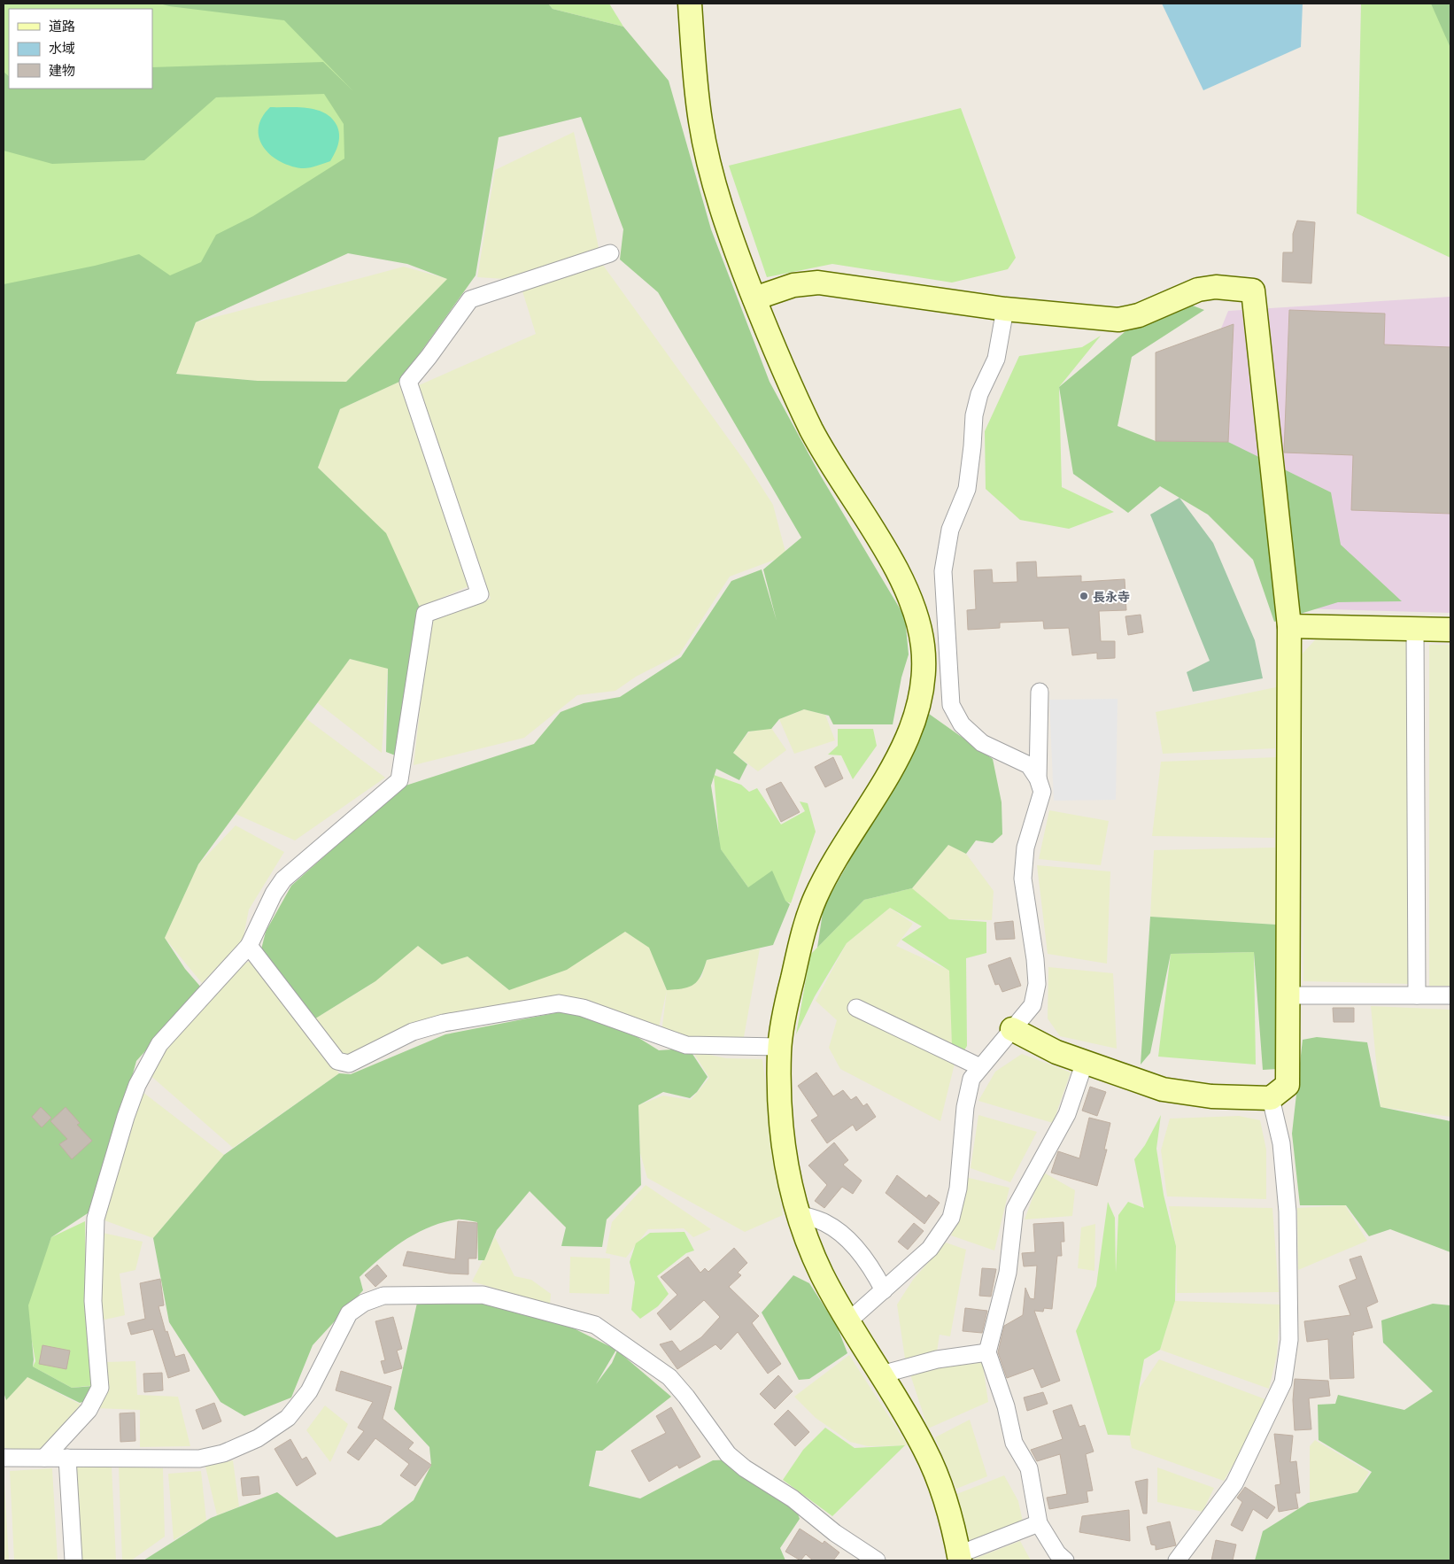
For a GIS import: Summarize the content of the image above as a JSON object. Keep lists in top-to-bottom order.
{
  "places": ["長永寺"],
  "legend": ["道路", "水域", "建物"]
}
